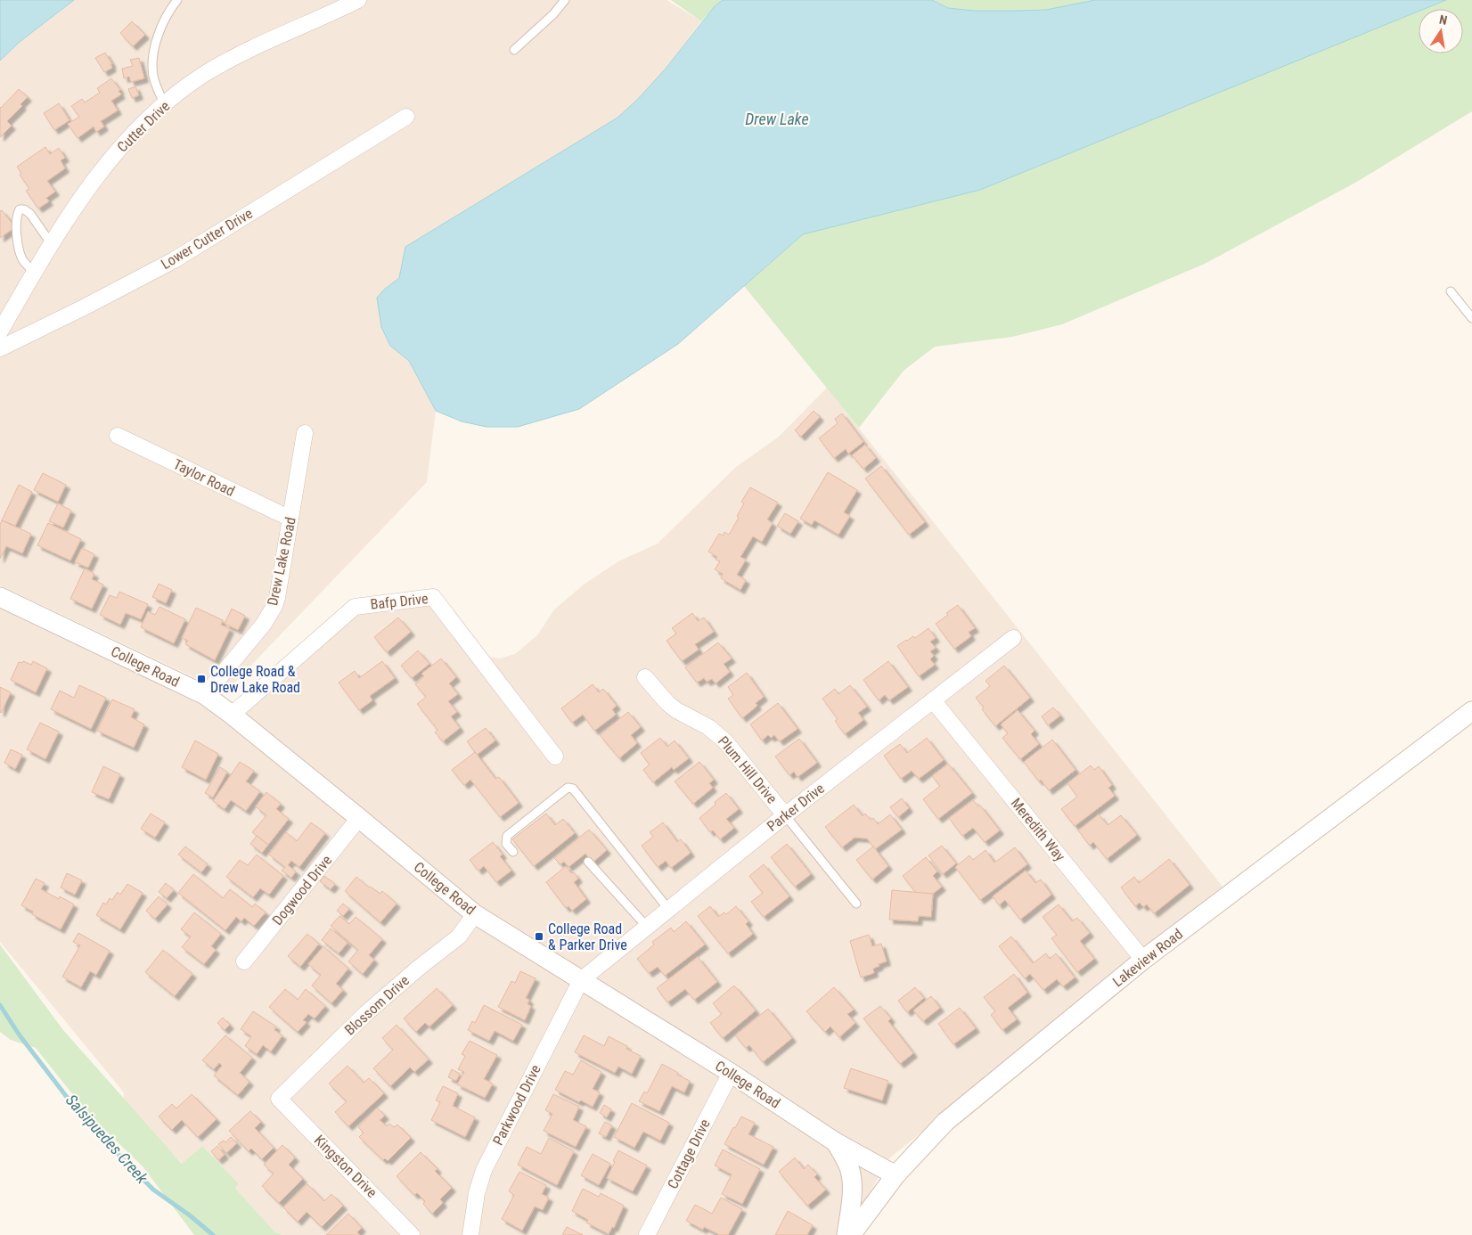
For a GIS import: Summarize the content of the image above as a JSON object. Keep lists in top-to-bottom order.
{
  "streets": {
    "street": [
      "Cutter Drive",
      "Lower Cutter Drive",
      "Taylor Road",
      "Drew Lake Road",
      "Bafp Drive",
      "College Road",
      "Plum Hill Drive",
      "Parker Drive",
      "Meredith Way",
      "Dogwood Drive",
      "Lakeview Road",
      "Blossom Drive",
      "Parkwood Drive",
      "Cottage Drive",
      "Kingston Drive"
    ]
  },
  "crossings": [
    ["Taylor Road", "Drew Lake Road"],
    ["Drew Lake Road", "College Road"],
    ["Bafp Drive", "College Road"],
    ["College Road", "Parker Drive"],
    ["College Road", "Dogwood Drive"],
    ["College Road", "Lakeview Road"],
    ["College Road", "Blossom Drive"],
    ["College Road", "Parkwood Drive"],
    ["College Road", "Cottage Drive"],
    ["Plum Hill Drive", "Parker Drive"],
    ["Parker Drive", "Meredith Way"],
    ["Parker Drive", "Parkwood Drive"],
    ["Meredith Way", "Lakeview Road"],
    ["Blossom Drive", "Kingston Drive"]
  ],
  "water": ["Drew Lake", "Salsipuedes Creek"],
  "places": {
    "transit": ["College Road & Drew Lake Road", "College Road & Parker Drive"]
  },
  "north": "top"
}
